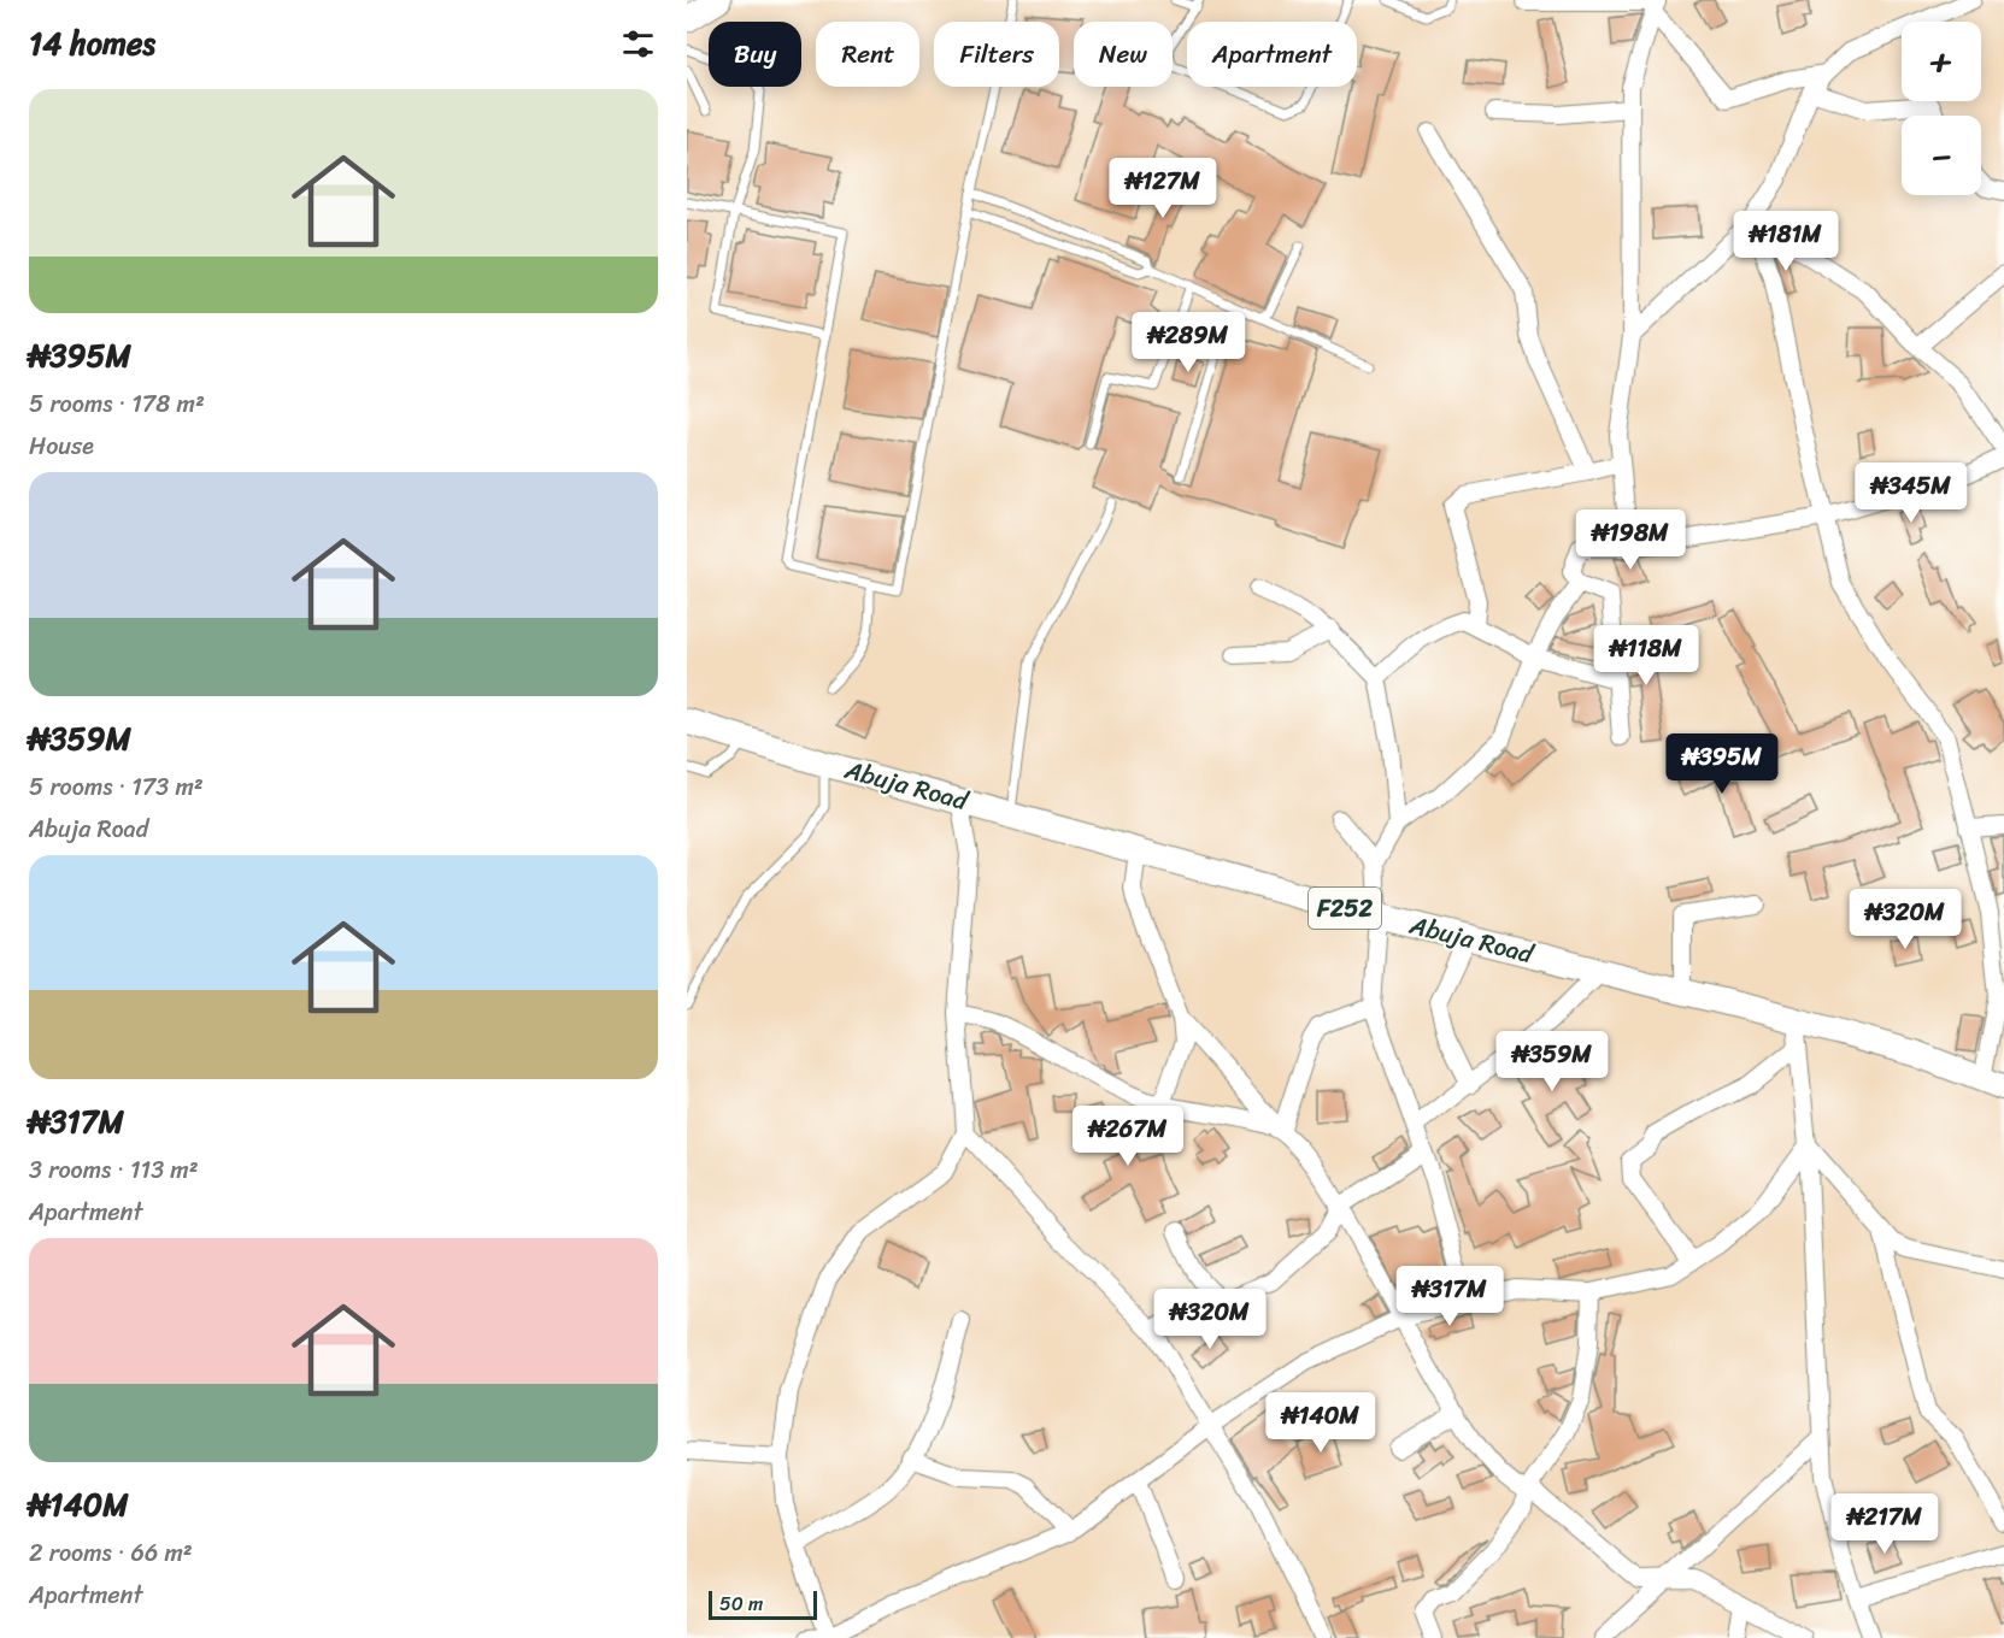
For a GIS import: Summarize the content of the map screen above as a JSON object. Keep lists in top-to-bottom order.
{
  "streets": {
    "main road": ["Abuja Road", "F252"]
  },
  "scale_bar": "50 m",
  "page": {
    "heading": "14 homes",
    "map_buttons": ["+", "−"],
    "chip": [
      "Buy",
      "Rent",
      "Filters",
      "New",
      "Apartment"
    ],
    "list": [
      {
        "name": "₦395M",
        "note": "5 rooms · 178 m² · House"
      },
      {
        "name": "₦359M",
        "note": "5 rooms · 173 m² · Abuja Road"
      },
      {
        "name": "₦317M",
        "note": "3 rooms · 113 m² · Apartment"
      },
      {
        "name": "₦140M",
        "note": "2 rooms · 66 m² · Apartment"
      }
    ],
    "price": [
      "₦127M",
      "₦181M",
      "₦289M",
      "₦345M",
      "₦198M",
      "₦118M",
      "₦395M",
      "₦320M",
      "₦359M",
      "₦267M",
      "₦317M",
      "₦320M",
      "₦140M",
      "₦217M"
    ],
    "scale": "50 m"
  }
}
